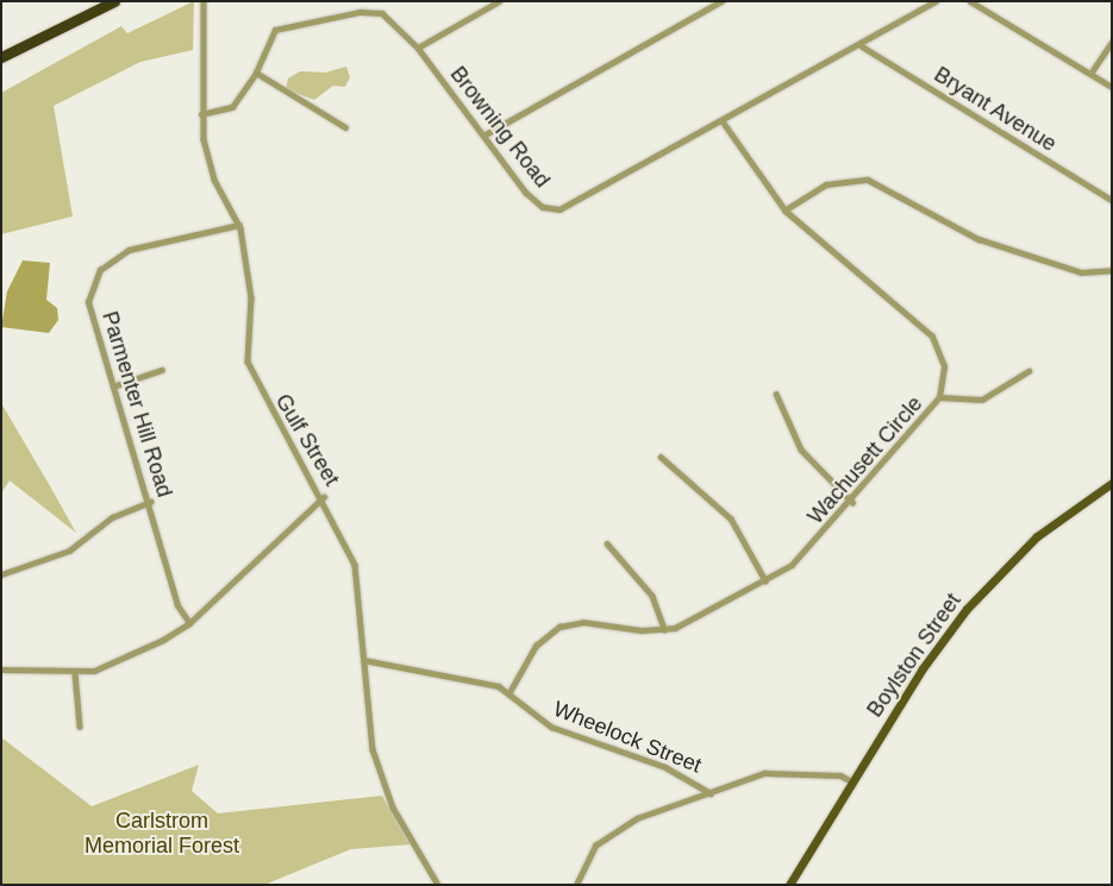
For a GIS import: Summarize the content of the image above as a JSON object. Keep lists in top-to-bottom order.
{
  "streets": {
    "main road": ["Boylston Street"],
    "street": [
      "Bryant Avenue",
      "Browning Road",
      "Parmenter Hill Road",
      "Gulf Street",
      "Wachusett Circle",
      "Wheelock Street"
    ]
  },
  "crossings": [
    ["Bryant Avenue", "Browning Road"],
    ["Browning Road", "Gulf Street"],
    ["Browning Road", "Wachusett Circle"],
    ["Parmenter Hill Road", "Gulf Street"],
    ["Gulf Street", "Wheelock Street"]
  ],
  "parks": ["Carlstrom Memorial Forest"]
}
